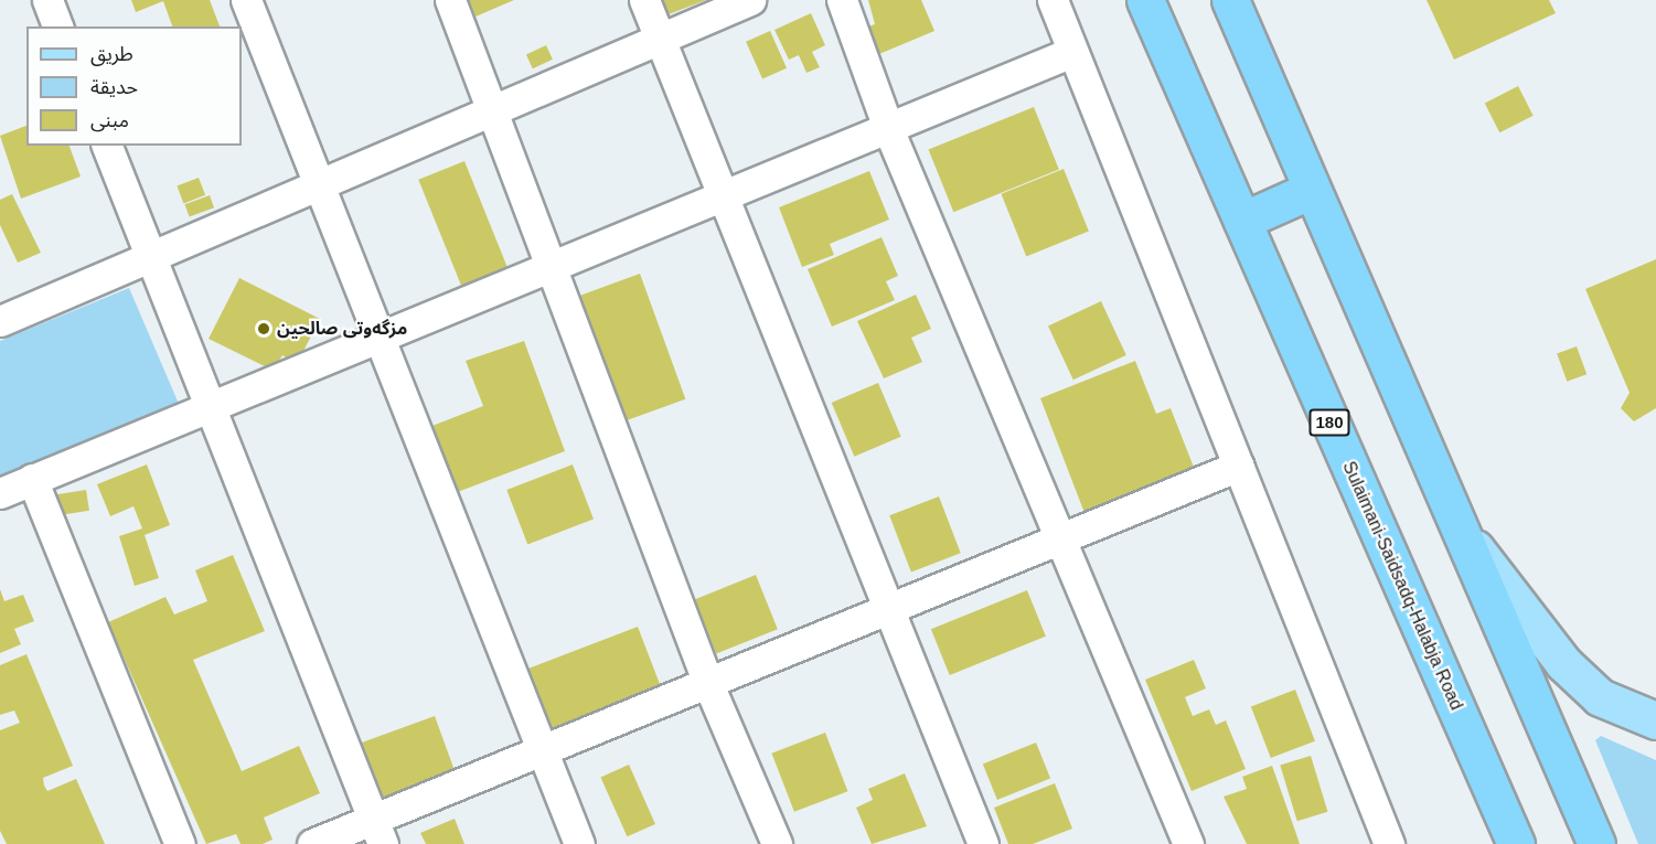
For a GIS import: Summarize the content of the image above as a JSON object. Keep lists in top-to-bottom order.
{
  "streets": {
    "highway": ["180", "Sulaimani-Saidsadq-Halabja Road"]
  },
  "places": ["مزگەوتی صالحین"],
  "legend": ["طريق", "حديقة", "مبنى"]
}
